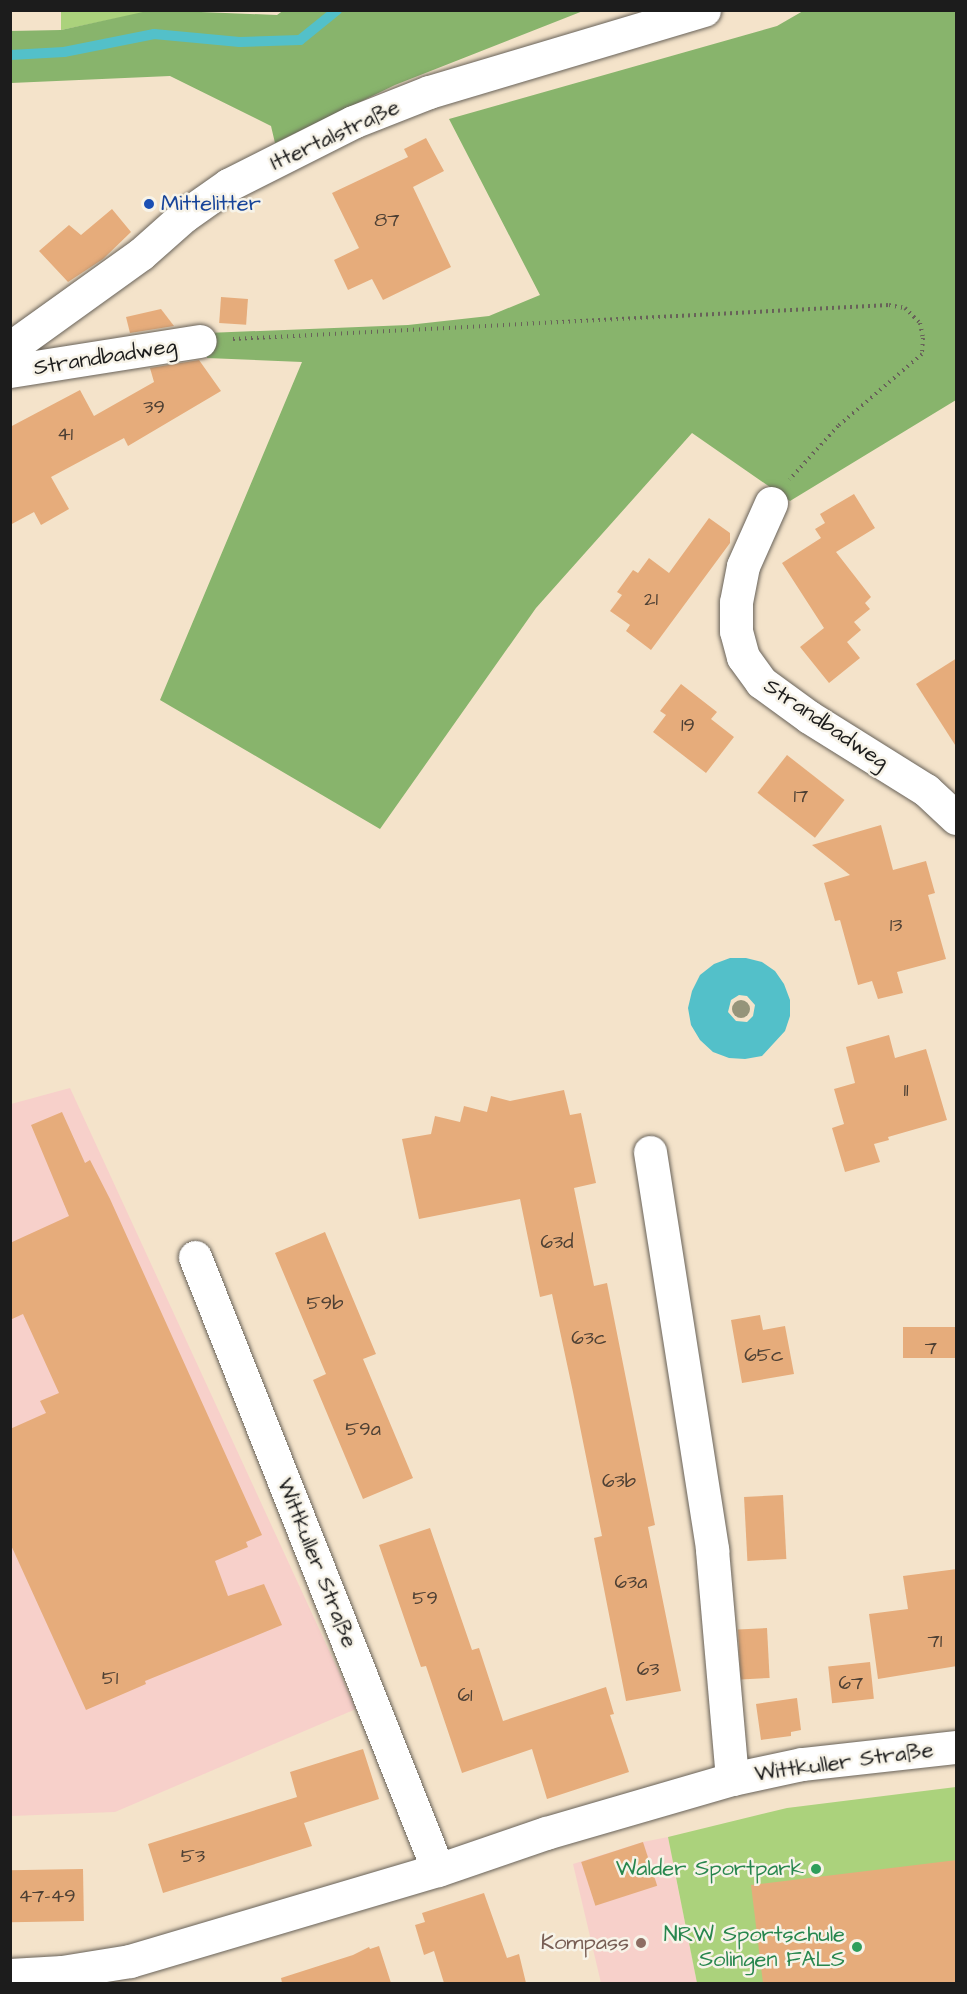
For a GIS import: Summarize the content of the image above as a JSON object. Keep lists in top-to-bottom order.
{
  "streets": {
    "street": ["Ittertalstraße", "Strandbadweg", "Wittkuller Straße"]
  },
  "places": [
    "Mittelitter",
    "Walder Sportpark",
    "Kompass",
    "NRW Sportschule Solingen FALS"
  ],
  "house_numbers": [
    "87",
    "39",
    "41",
    "21",
    "19",
    "17",
    "13",
    "11",
    "63d",
    "59b",
    "63c",
    "7",
    "65c",
    "59a",
    "63b",
    "63a",
    "59",
    "71",
    "63",
    "51",
    "67",
    "61",
    "53",
    "47-49"
  ]
}
